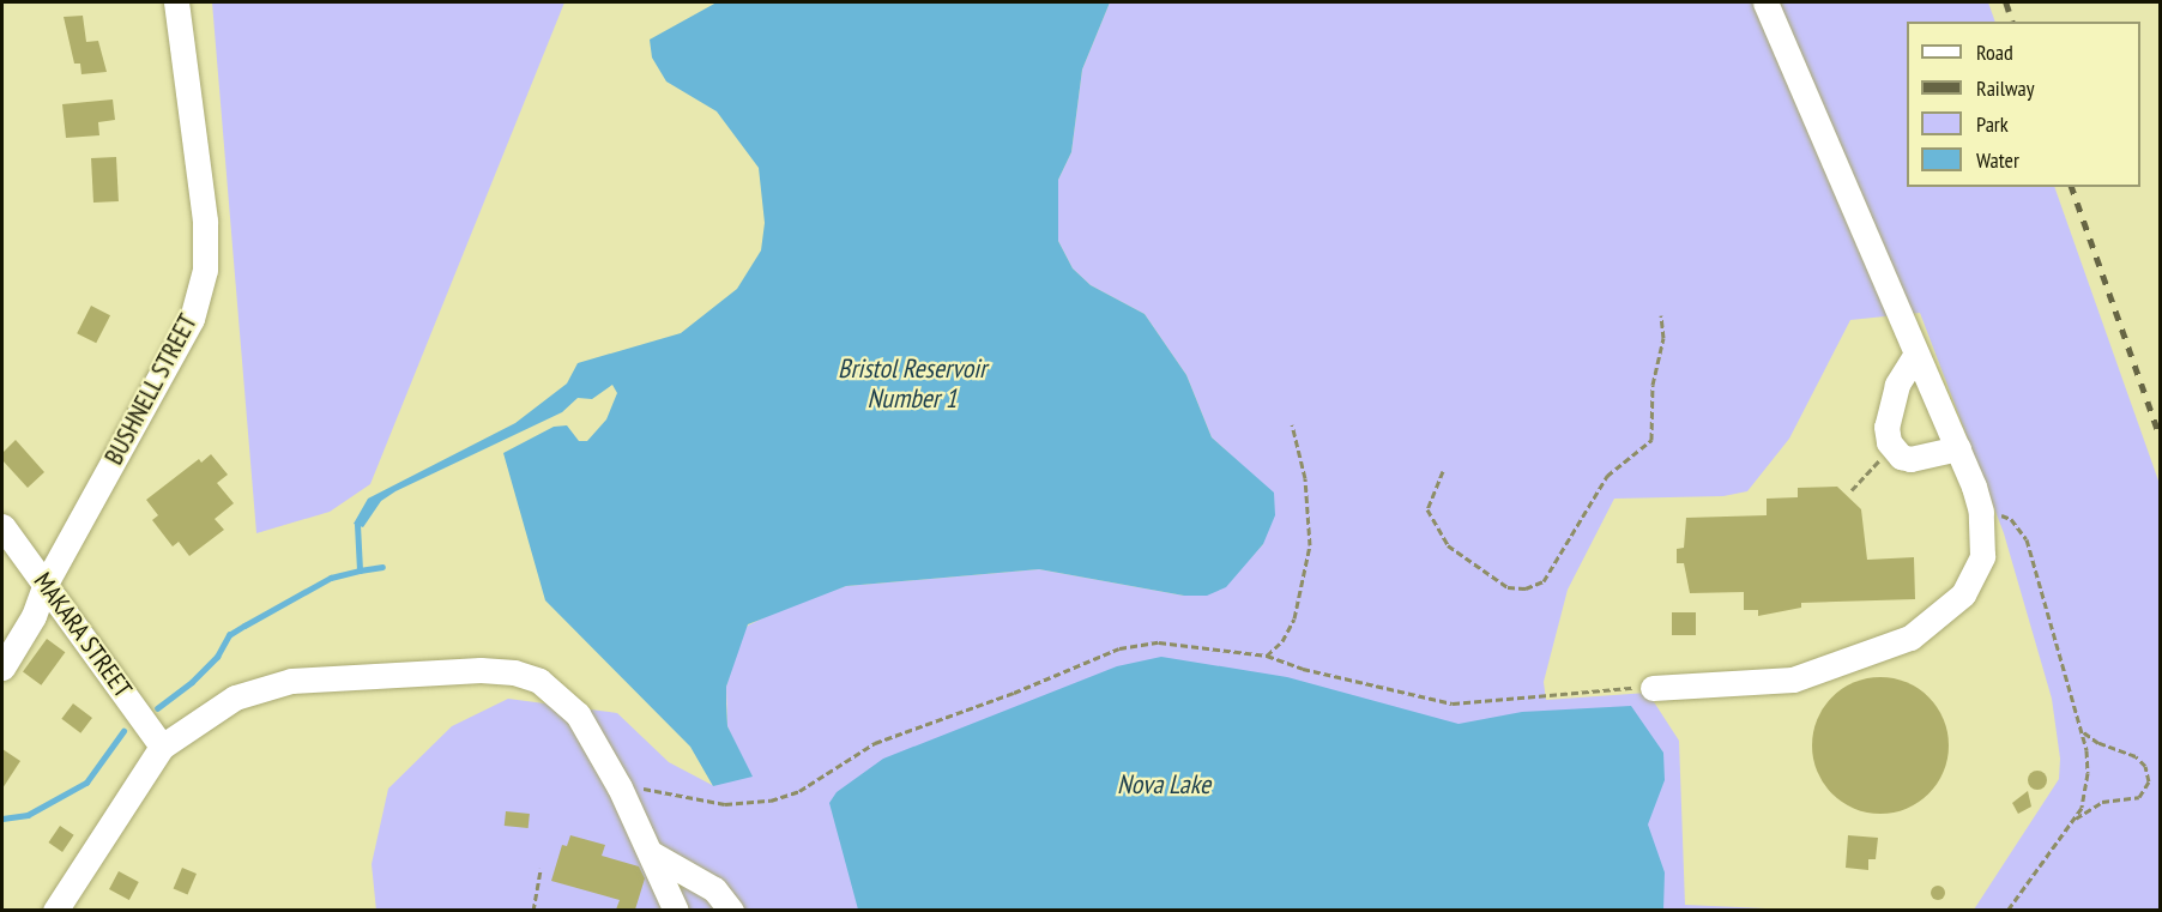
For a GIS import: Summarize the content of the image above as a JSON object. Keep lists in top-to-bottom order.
{
  "streets": {
    "street": ["BUSHNELL STREET", "MAKARA STREET"]
  },
  "crossings": [
    ["BUSHNELL STREET", "MAKARA STREET"]
  ],
  "water": ["Bristol Reservoir Number 1", "Nova Lake"],
  "legend": [
    "Road",
    "Railway",
    "Park",
    "Water"
  ]
}
